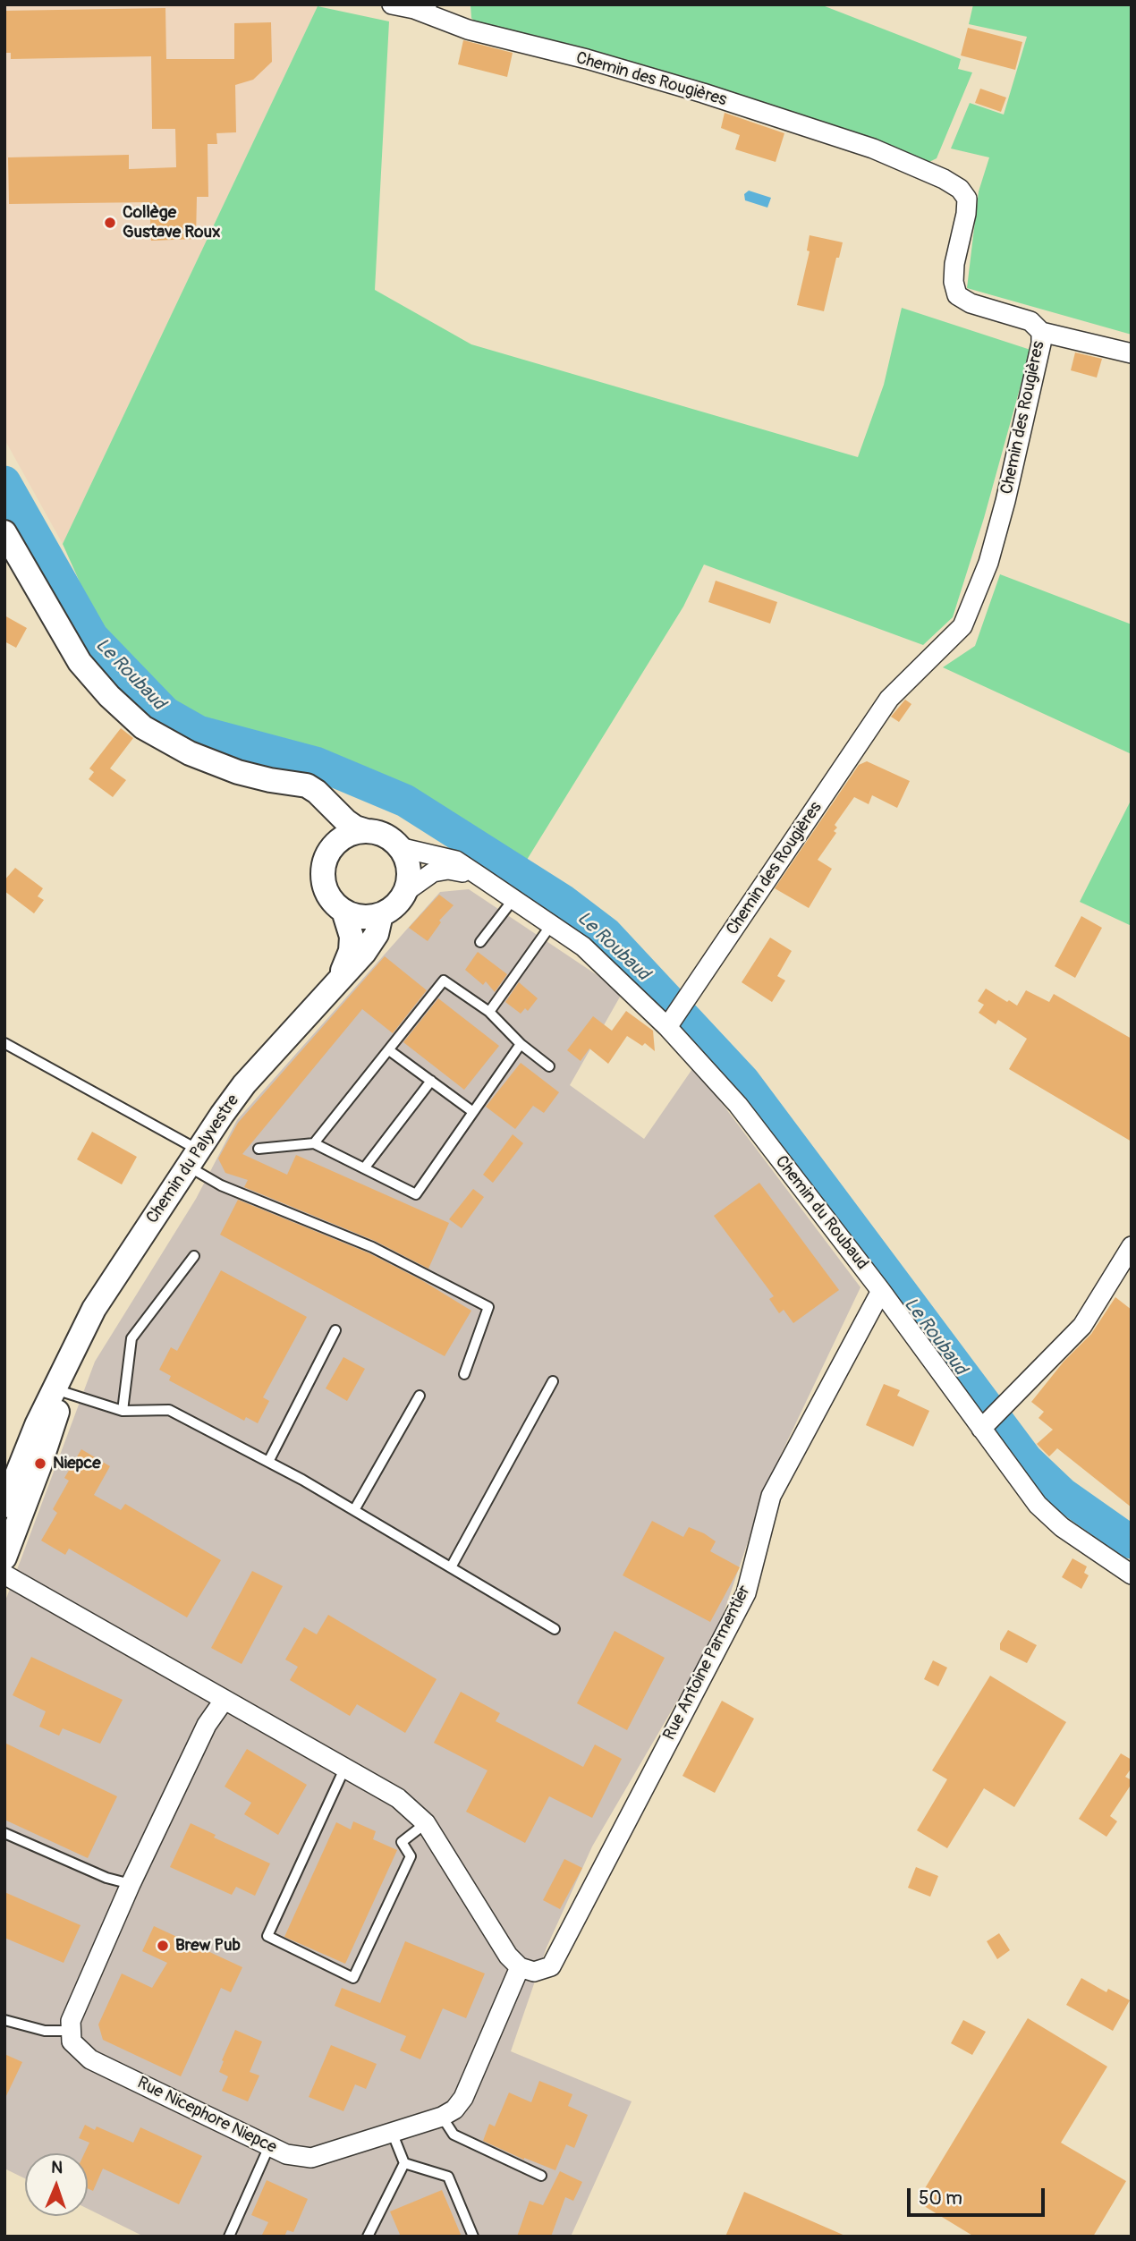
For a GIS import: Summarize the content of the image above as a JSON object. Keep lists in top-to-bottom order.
{
  "streets": {
    "street": [
      "Chemin des Rougières",
      "Chemin du Palyvestre",
      "Chemin du Roubaud",
      "Rue Antoine Parmentier",
      "Rue Nicephore Niepce"
    ]
  },
  "crossings": [
    ["Chemin des Rougières", "Chemin du Roubaud"],
    ["Chemin du Palyvestre", "Chemin du Roubaud"],
    ["Chemin du Roubaud", "Rue Antoine Parmentier"],
    ["Rue Antoine Parmentier", "Rue Nicephore Niepce"]
  ],
  "water": ["Le Roubaud"],
  "places": ["Collège Gustave Roux", "Niepce", "Brew Pub"],
  "scale_bar": "50 m",
  "north": "top"
}
